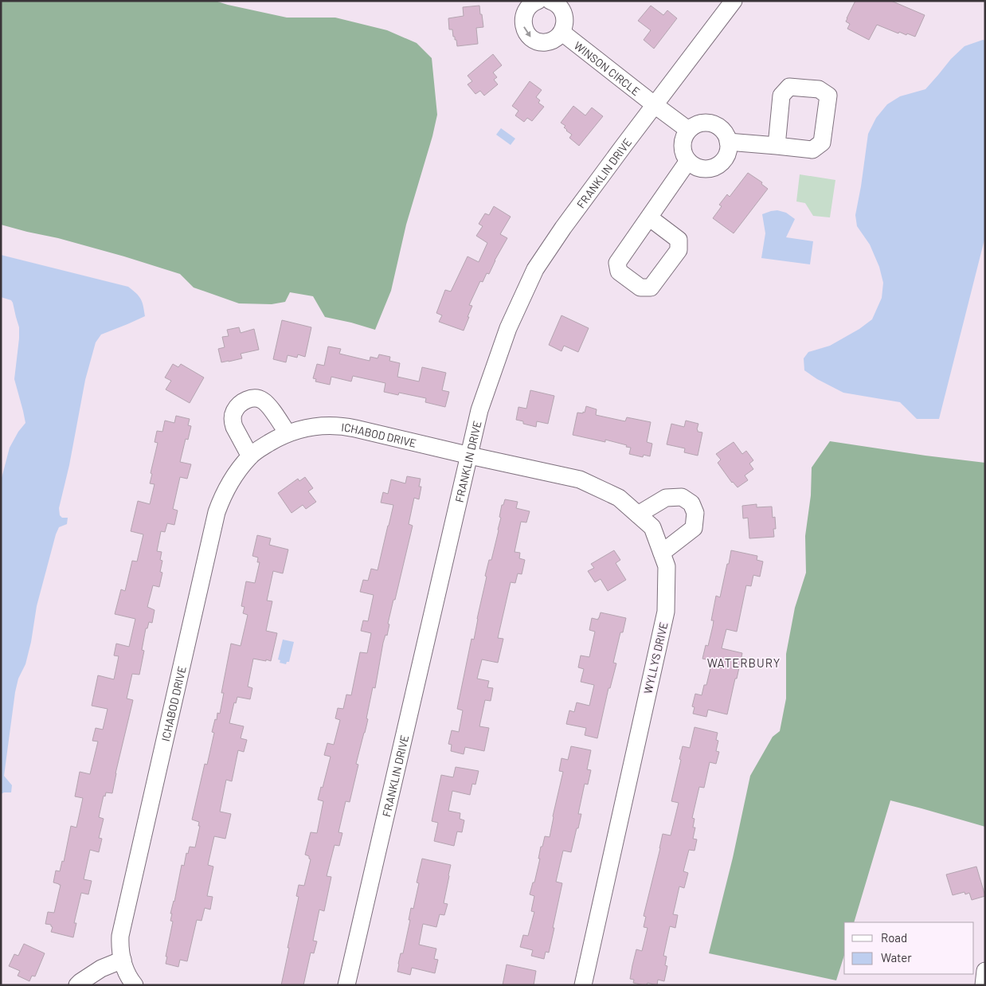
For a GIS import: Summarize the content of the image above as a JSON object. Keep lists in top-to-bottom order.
{
  "streets": {
    "street": [
      "WINSON CIRCLE",
      "FRANKLIN DRIVE",
      "ICHABOD DRIVE",
      "WYLLYS DRIVE"
    ]
  },
  "crossings": [
    ["WINSON CIRCLE", "FRANKLIN DRIVE"],
    ["FRANKLIN DRIVE", "ICHABOD DRIVE"],
    ["FRANKLIN DRIVE", "WYLLYS DRIVE"],
    ["ICHABOD DRIVE", "WYLLYS DRIVE"]
  ],
  "districts": ["WATERBURY"],
  "legend": ["Road", "Water"]
}
